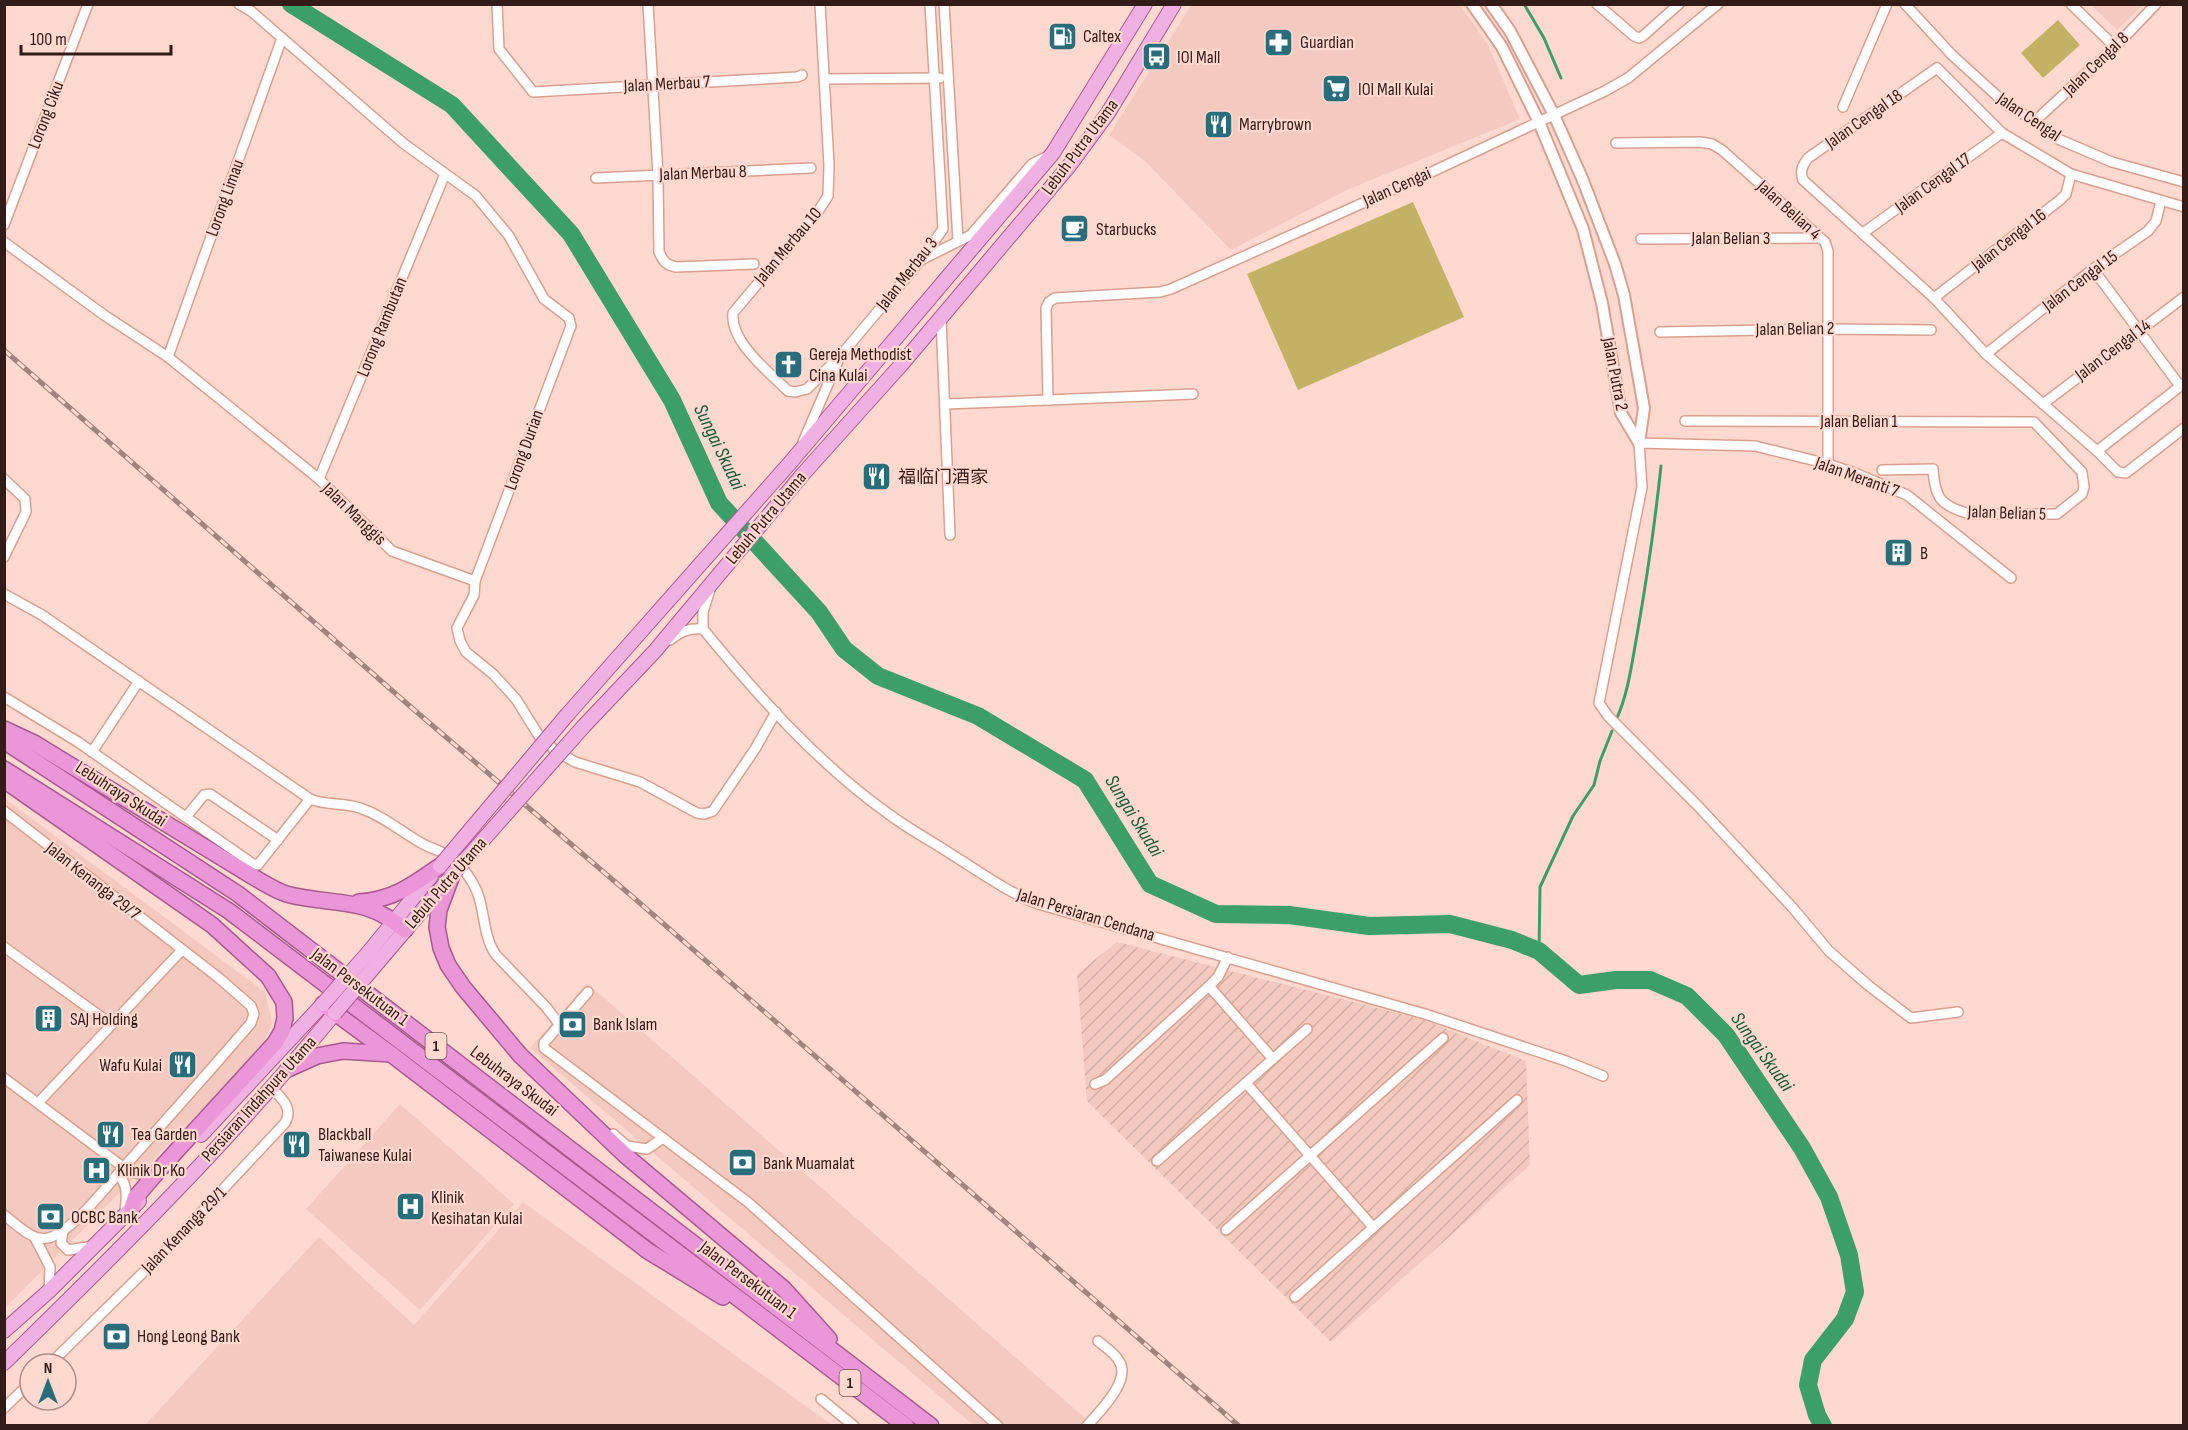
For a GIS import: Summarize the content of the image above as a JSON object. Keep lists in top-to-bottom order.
{
  "streets": {
    "highway": ["Lebuhraya Skudai", "Jalan Persekutuan 1", "1"],
    "main road": ["Lebuh Putra Utama", "Persiaran Indahpura Utama"],
    "street": [
      "Jalan Cengal 8",
      "Jalan Merbau 7",
      "Lorong Ciku",
      "Jalan Cengal",
      "Jalan Cengal 18",
      "Jalan Merbau 8",
      "Jalan Cengal 17",
      "Jalan Cengai",
      "Lorong Limau",
      "Jalan Belian 4",
      "Jalan Belian 3",
      "Jalan Cengal 16",
      "Jalan Merbau 10",
      "Jalan Merbau 3",
      "Jalan Cengal 15",
      "Lorong Rambutan",
      "Jalan Belian 2",
      "Jalan Cengal 14",
      "Jalan Putra 2",
      "Jalan Belian 1",
      "Lorong Durian",
      "Jalan Meranti 7",
      "Jalan Belian 5",
      "Jalan Manggis",
      "Jalan Kenanga 29/7",
      "Jalan Persiaran Cendana",
      "Jalan Kenanga 29/1"
    ]
  },
  "crossings": [
    ["Jalan Cengal 8", "Jalan Cengal"],
    ["Jalan Cengal 18", "Jalan Cengal 17"],
    ["Lebuh Putra Utama", "Persiaran Indahpura Utama"],
    ["Jalan Cengai", "Jalan Putra 2"],
    ["Lorong Limau", "Jalan Manggis"],
    ["Jalan Belian 4", "Jalan Belian 3"],
    ["Jalan Belian 4", "Jalan Belian 2"],
    ["Jalan Belian 4", "Jalan Belian 1"],
    ["Jalan Belian 4", "Jalan Meranti 7"],
    ["Jalan Merbau 10", "Jalan Merbau 3"],
    ["Lorong Rambutan", "Lorong Durian"],
    ["Lorong Rambutan", "Jalan Manggis"],
    ["Jalan Putra 2", "Jalan Meranti 7"],
    ["Jalan Belian 1", "Jalan Belian 5"],
    ["Lorong Durian", "Jalan Manggis"],
    ["Jalan Persekutuan 1", "1"],
    ["Persiaran Indahpura Utama", "Jalan Kenanga 29/1"]
  ],
  "water": ["Sungai Skudai"],
  "places": {
    "fuel station": ["Caltex"],
    "pharmacy": ["Guardian"],
    "bus stop": ["IOI Mall"],
    "supermarket": ["IOI Mall Kulai"],
    "restaurant": [
      "Marrybrown",
      "福临门酒家",
      "Wafu Kulai",
      "Tea Garden",
      "Blackball Taiwanese Kulai"
    ],
    "cafe": ["Starbucks"],
    "church": ["Gereja Methodist Cina Kulai"],
    "building": ["B", "SAJ Holding"],
    "bank": [
      "Bank Islam",
      "Bank Muamalat",
      "OCBC Bank",
      "Hong Leong Bank"
    ],
    "hospital": ["Klinik Dr Ko", "Klinik Kesihatan Kulai"]
  },
  "scale_bar": "100 m",
  "north": "top"
}
